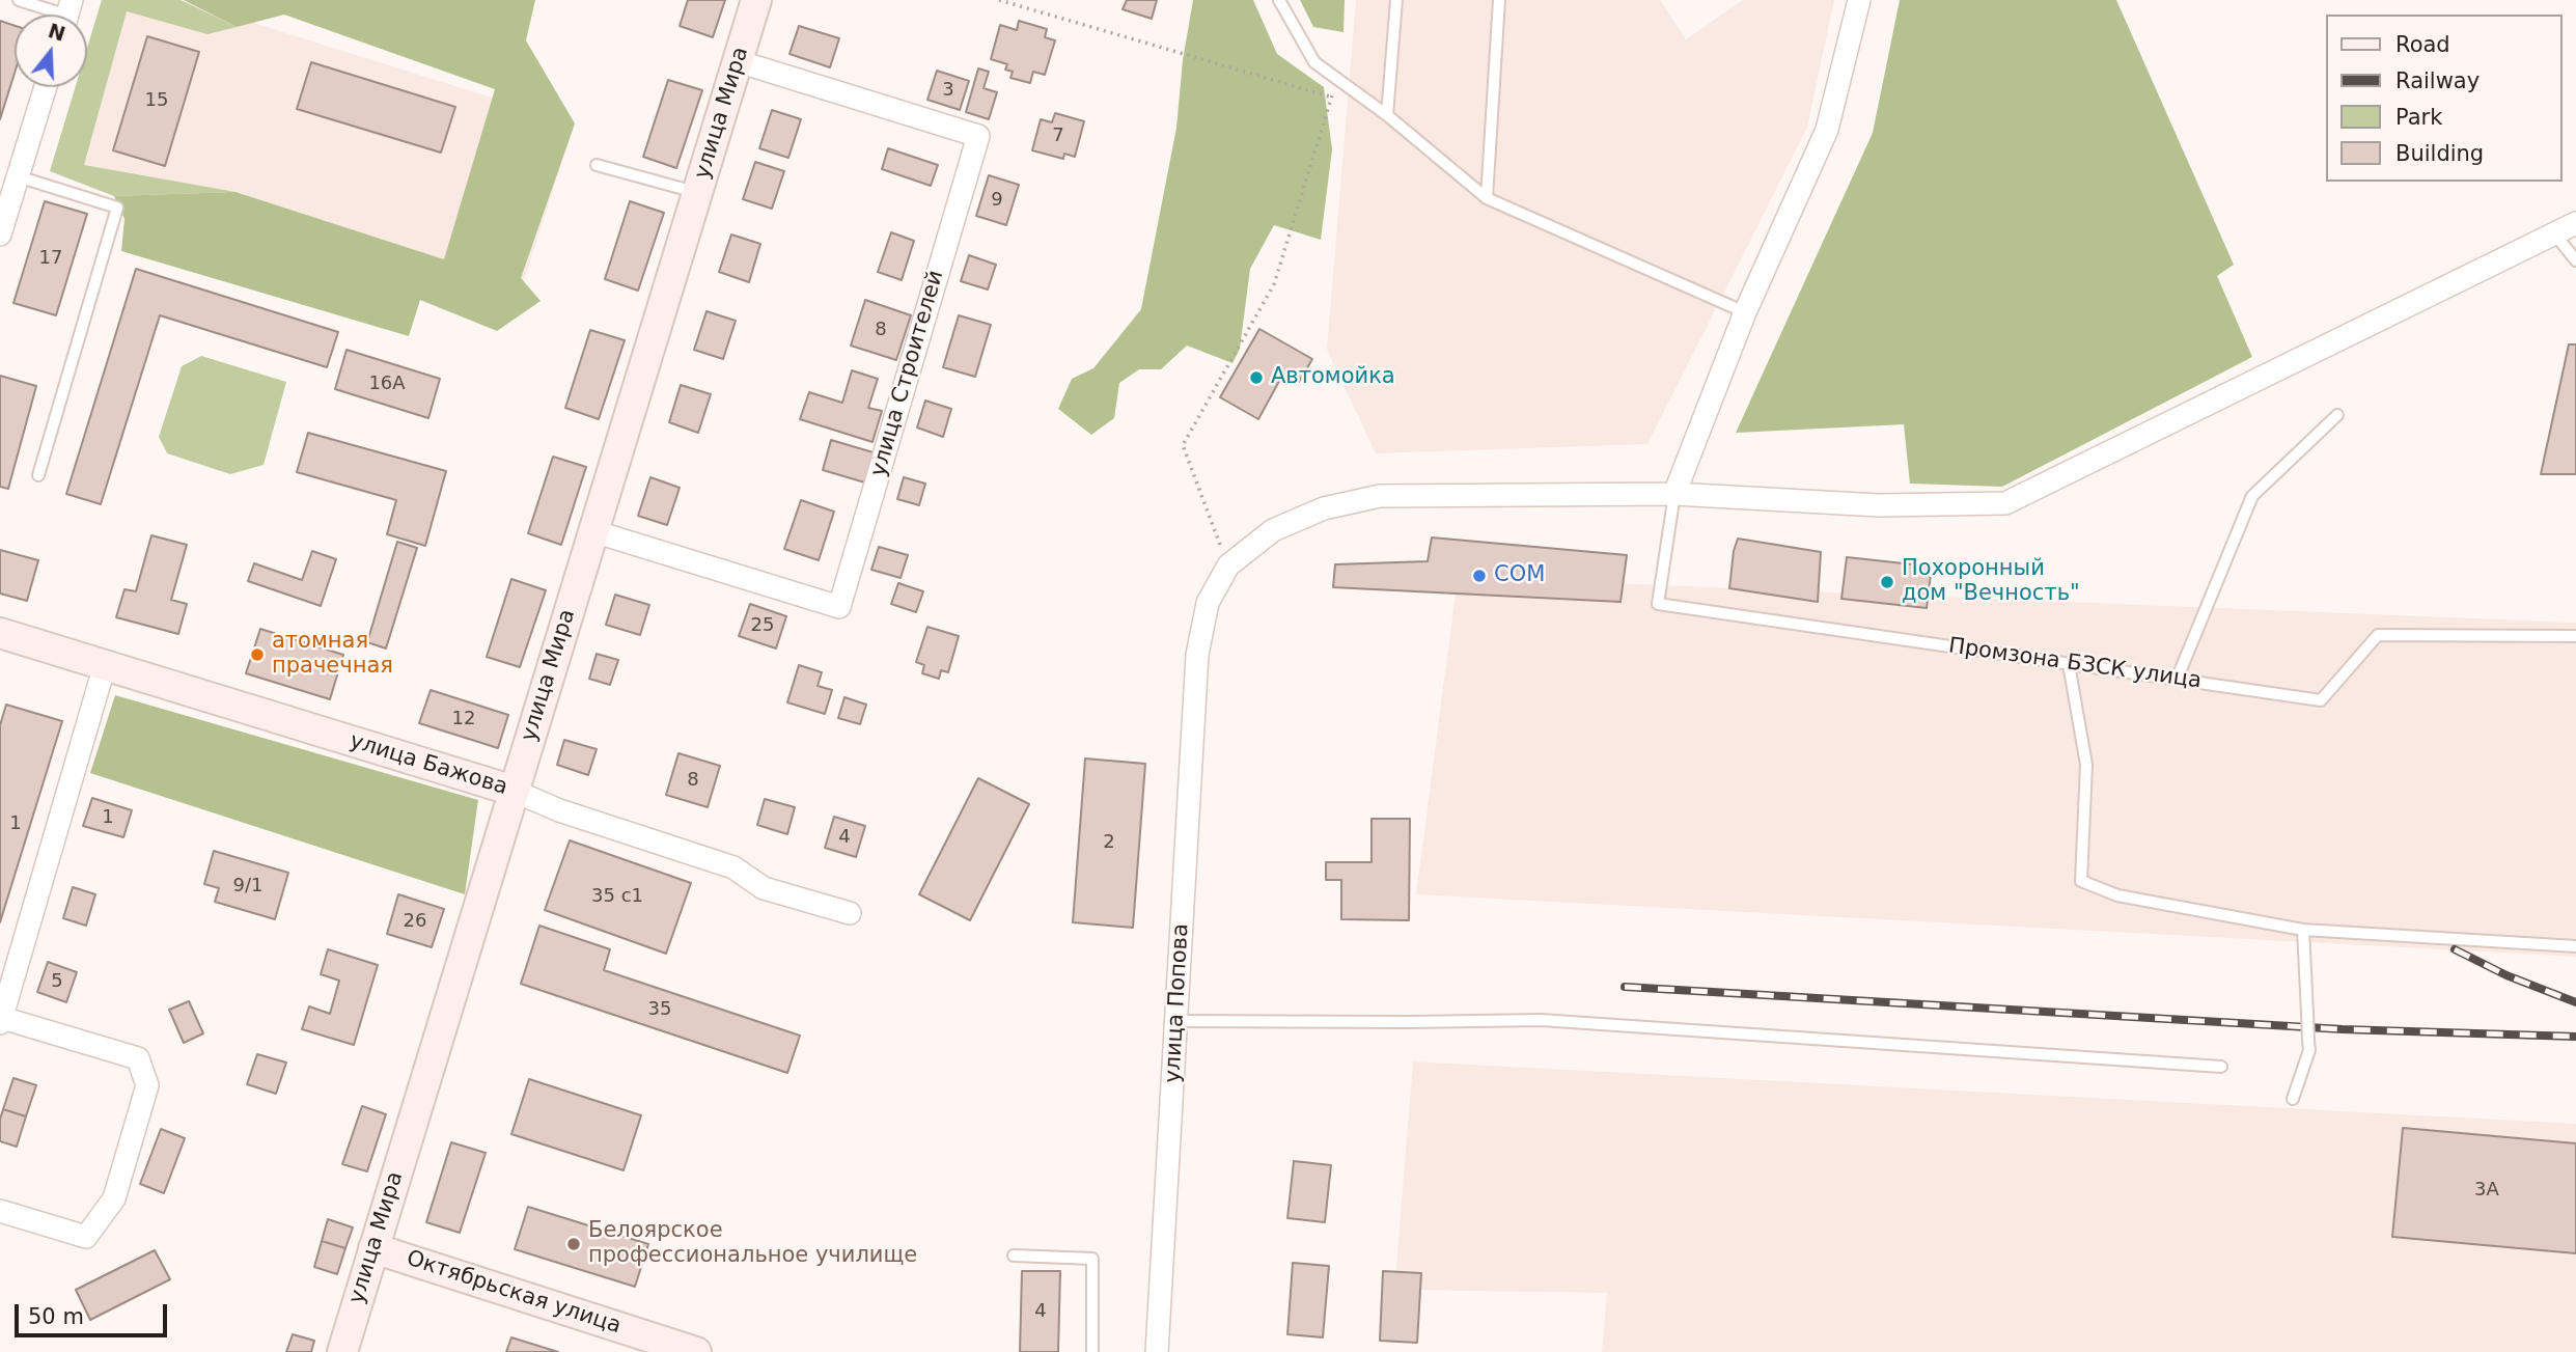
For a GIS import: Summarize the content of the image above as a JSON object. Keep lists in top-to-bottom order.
{
  "streets": {
    "street": [
      "улица Мира",
      "улица Строителей",
      "улица Бажова",
      "улица Попова",
      "Октябрьская улица"
    ],
    "lane": ["Промзона БЗСК улица"]
  },
  "crossings": [
    ["улица Мира", "улица Строителей"],
    ["улица Мира", "улица Бажова"],
    ["улица Мира", "Октябрьская улица"]
  ],
  "places": [
    "Автомойка",
    "СОМ",
    "Похоронный дом \"Вечность\"",
    "атомная прачечная",
    "Белоярское профессиональное училище"
  ],
  "house_numbers": [
    "3",
    "15",
    "7",
    "9",
    "17",
    "8",
    "16А",
    "25",
    "12",
    "8",
    "1",
    "1",
    "4",
    "2",
    "9/1",
    "35 с1",
    "26",
    "5",
    "35",
    "3А",
    "4"
  ],
  "legend": [
    "Road",
    "Railway",
    "Park",
    "Building"
  ],
  "scale_bar": "50 m",
  "north": "top"
}
